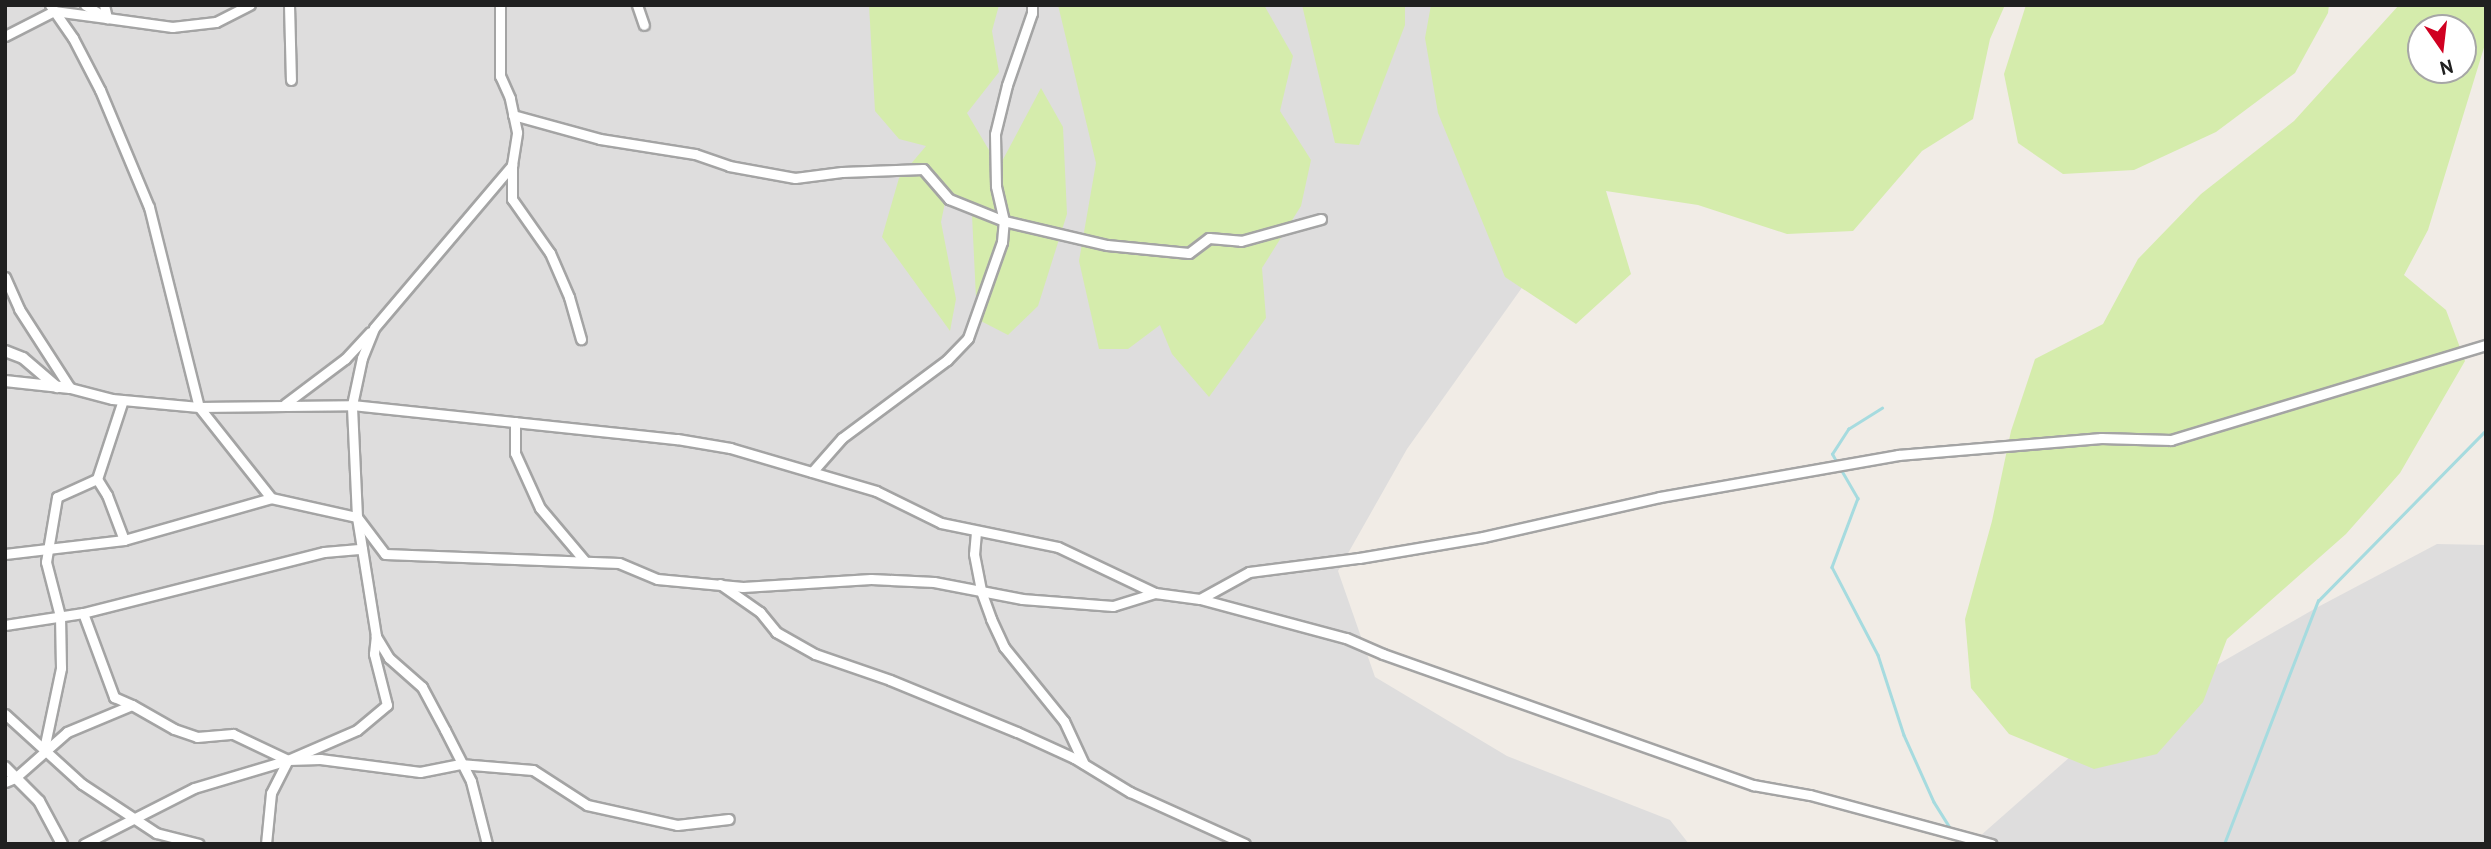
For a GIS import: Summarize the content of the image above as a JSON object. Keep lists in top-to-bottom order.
{
  "north": "bottom"
}
